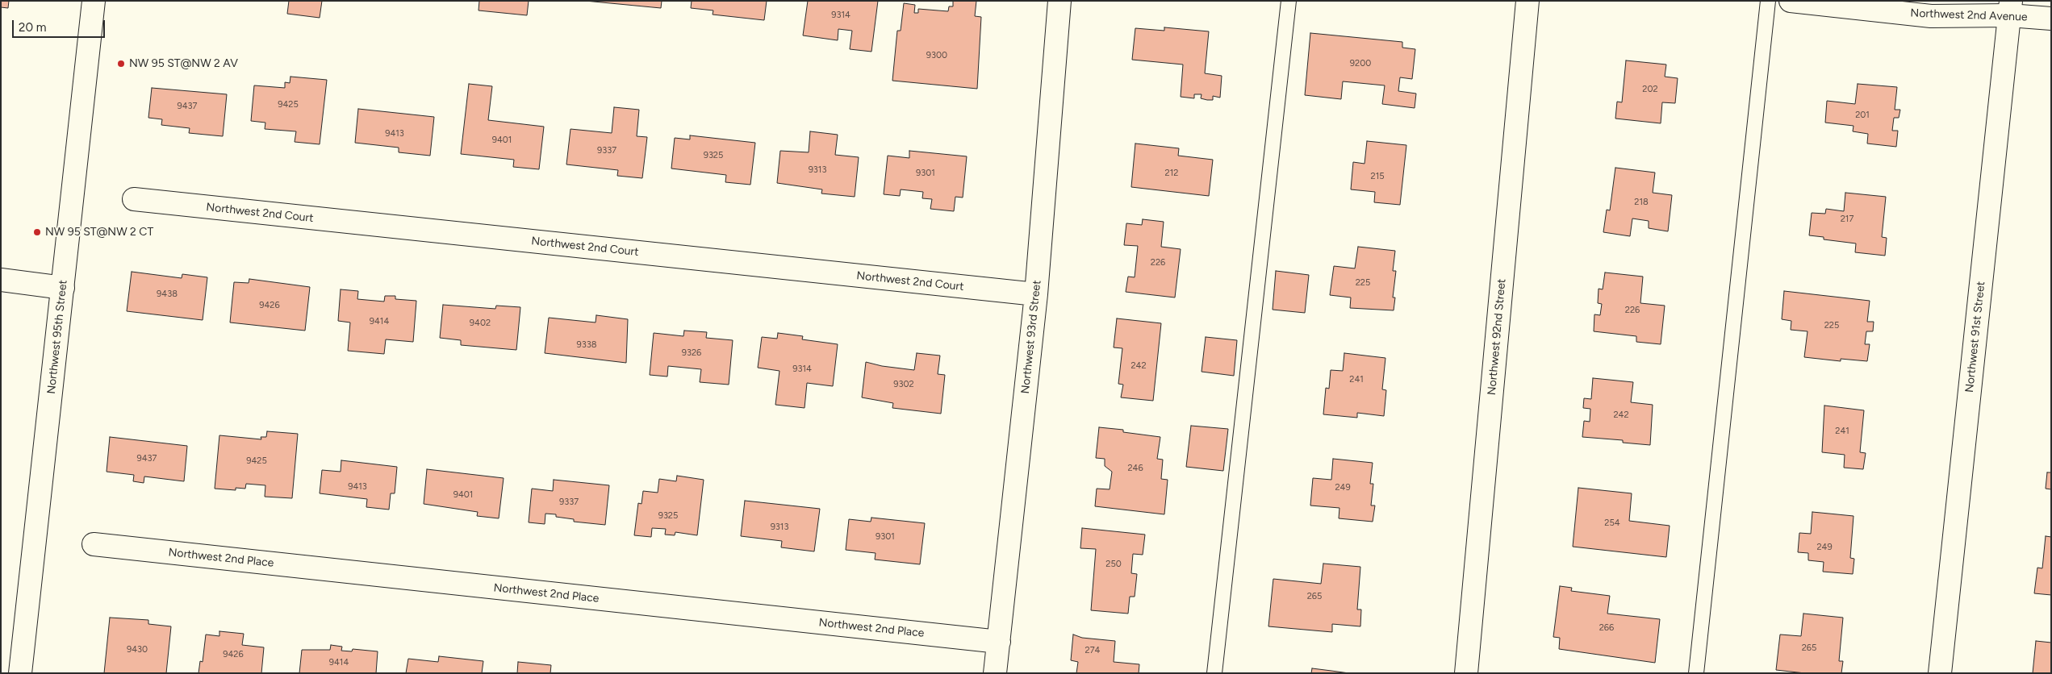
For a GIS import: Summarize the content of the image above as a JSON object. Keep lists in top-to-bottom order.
{
  "streets": {
    "street": [
      "Northwest 2nd Avenue",
      "Northwest 2nd Court",
      "Northwest 95th Street",
      "Northwest 93rd Street",
      "Northwest 92nd Street",
      "Northwest 91st Street",
      "Northwest 2nd Place"
    ]
  },
  "crossings": [
    ["Northwest 2nd Avenue", "Northwest 91st Street"],
    ["Northwest 2nd Court", "Northwest 93rd Street"],
    ["Northwest 93rd Street", "Northwest 2nd Place"]
  ],
  "places": ["NW 95 ST@NW 2 AV", "NW 95 ST@NW 2 CT"],
  "house_numbers": [
    "9314",
    "9300",
    "9200",
    "202",
    "9425",
    "9437",
    "201",
    "9413",
    "9401",
    "9337",
    "9325",
    "9313",
    "9301",
    "212",
    "215",
    "218",
    "217",
    "226",
    "225",
    "9438",
    "9426",
    "226",
    "9414",
    "9402",
    "225",
    "9338",
    "9326",
    "242",
    "9314",
    "241",
    "9302",
    "242",
    "241",
    "9437",
    "9425",
    "246",
    "9413",
    "249",
    "9401",
    "9337",
    "9325",
    "254",
    "9313",
    "9301",
    "249",
    "250",
    "265",
    "266",
    "265",
    "9430",
    "274",
    "9426",
    "9414"
  ],
  "scale_bar": "20 m"
}
